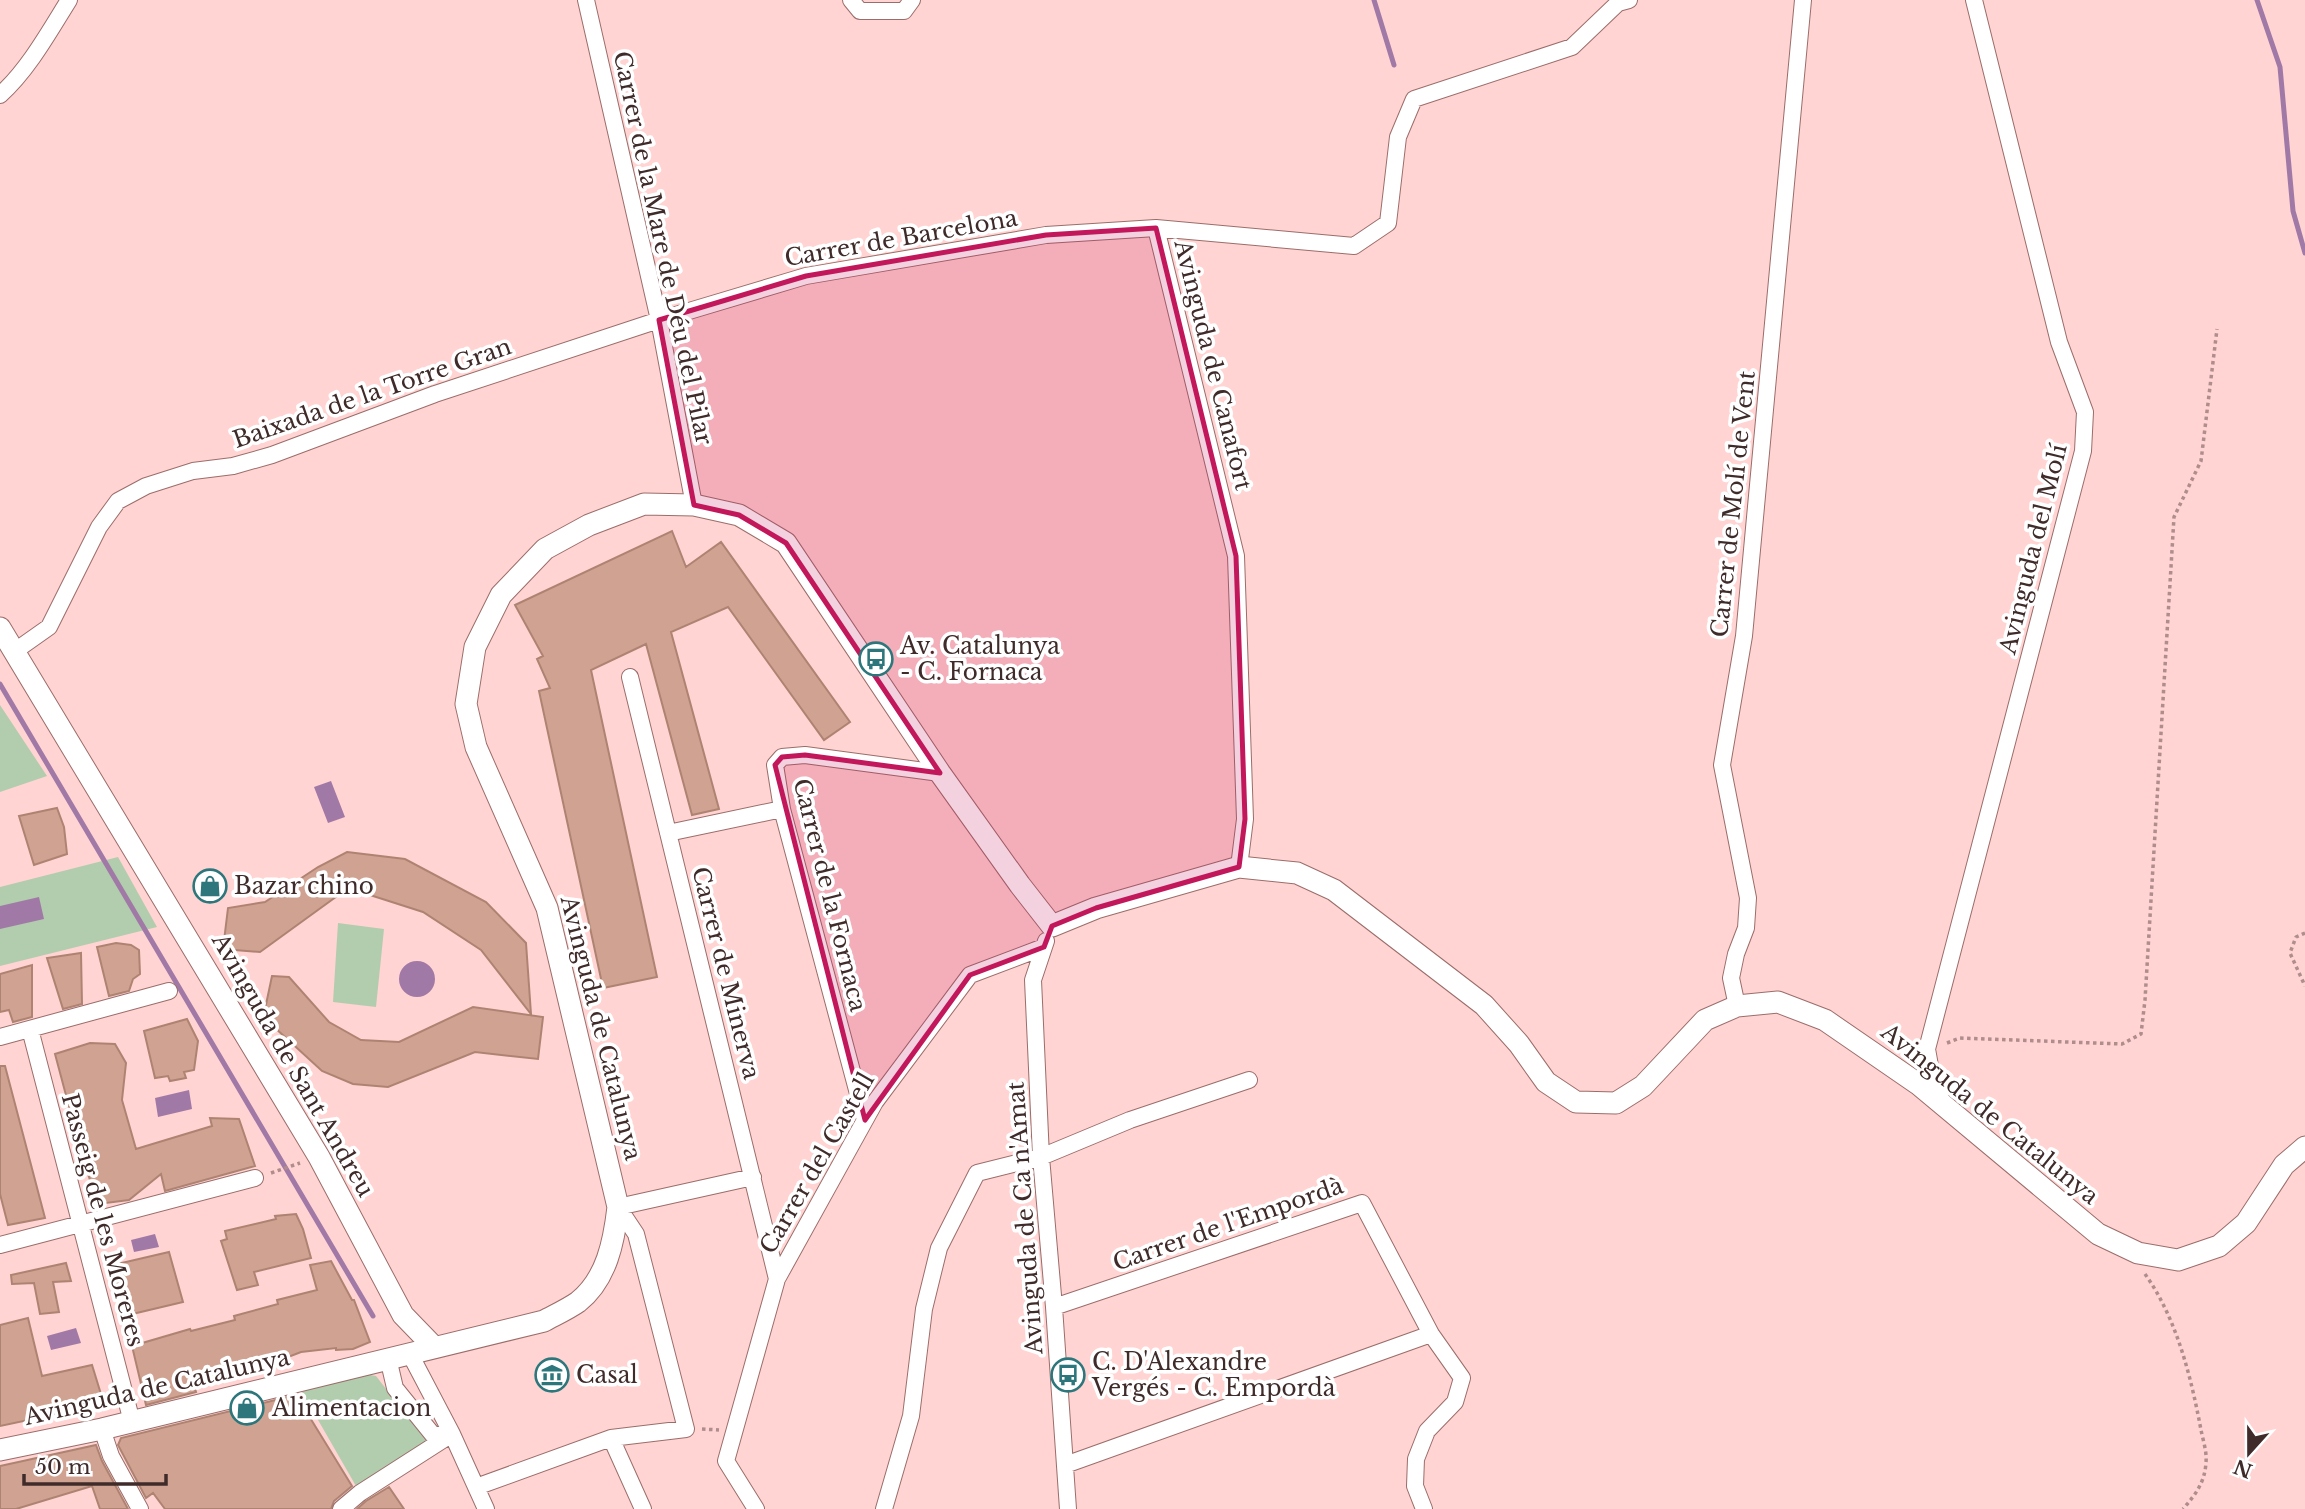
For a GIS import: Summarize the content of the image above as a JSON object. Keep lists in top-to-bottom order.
{
  "streets": {
    "street": [
      "Carrer de Barcelona",
      "Carrer de la Mare de Déu del Pilar",
      "Avinguda de Canafort",
      "Baixada de la Torre Gran",
      "Carrer de Molí de Vent",
      "Avinguda del Molí",
      "Carrer de la Fornaca",
      "Carrer de Minerva",
      "Avinguda de Catalunya",
      "Avinguda de Sant Andreu",
      "Carrer del Castell",
      "Avinguda de Ca n'Amat",
      "Passeig de les Moreres",
      "Carrer de l'Empordà"
    ]
  },
  "crossings": [
    ["Carrer de Barcelona", "Carrer de la Mare de Déu del Pilar"],
    ["Carrer de Barcelona", "Avinguda de Canafort"],
    ["Carrer de Barcelona", "Baixada de la Torre Gran"],
    ["Carrer de la Mare de Déu del Pilar", "Baixada de la Torre Gran"],
    ["Carrer de la Mare de Déu del Pilar", "Avinguda de Catalunya"],
    ["Avinguda de Canafort", "Avinguda de Catalunya"],
    ["Baixada de la Torre Gran", "Avinguda de Sant Andreu"],
    ["Carrer de Molí de Vent", "Avinguda de Catalunya"],
    ["Avinguda del Molí", "Avinguda de Catalunya"],
    ["Carrer de la Fornaca", "Avinguda de Catalunya"],
    ["Carrer de la Fornaca", "Carrer del Castell"],
    ["Carrer de Minerva", "Carrer del Castell"],
    ["Avinguda de Catalunya", "Avinguda de Sant Andreu"],
    ["Avinguda de Catalunya", "Avinguda de Ca n'Amat"],
    ["Avinguda de Catalunya", "Passeig de les Moreres"],
    ["Carrer del Castell", "Avinguda de Ca n'Amat"],
    ["Avinguda de Ca n'Amat", "Carrer de l'Empordà"]
  ],
  "places": {
    "bus stop": ["Av. Catalunya - C. Fornaca", "C. D'Alexandre Vergés - C. Empordà"],
    "shop": ["Bazar chino", "Alimentacion"],
    "museum": ["Casal"]
  },
  "scale_bar": "50 m",
  "north": "bottom"
}
